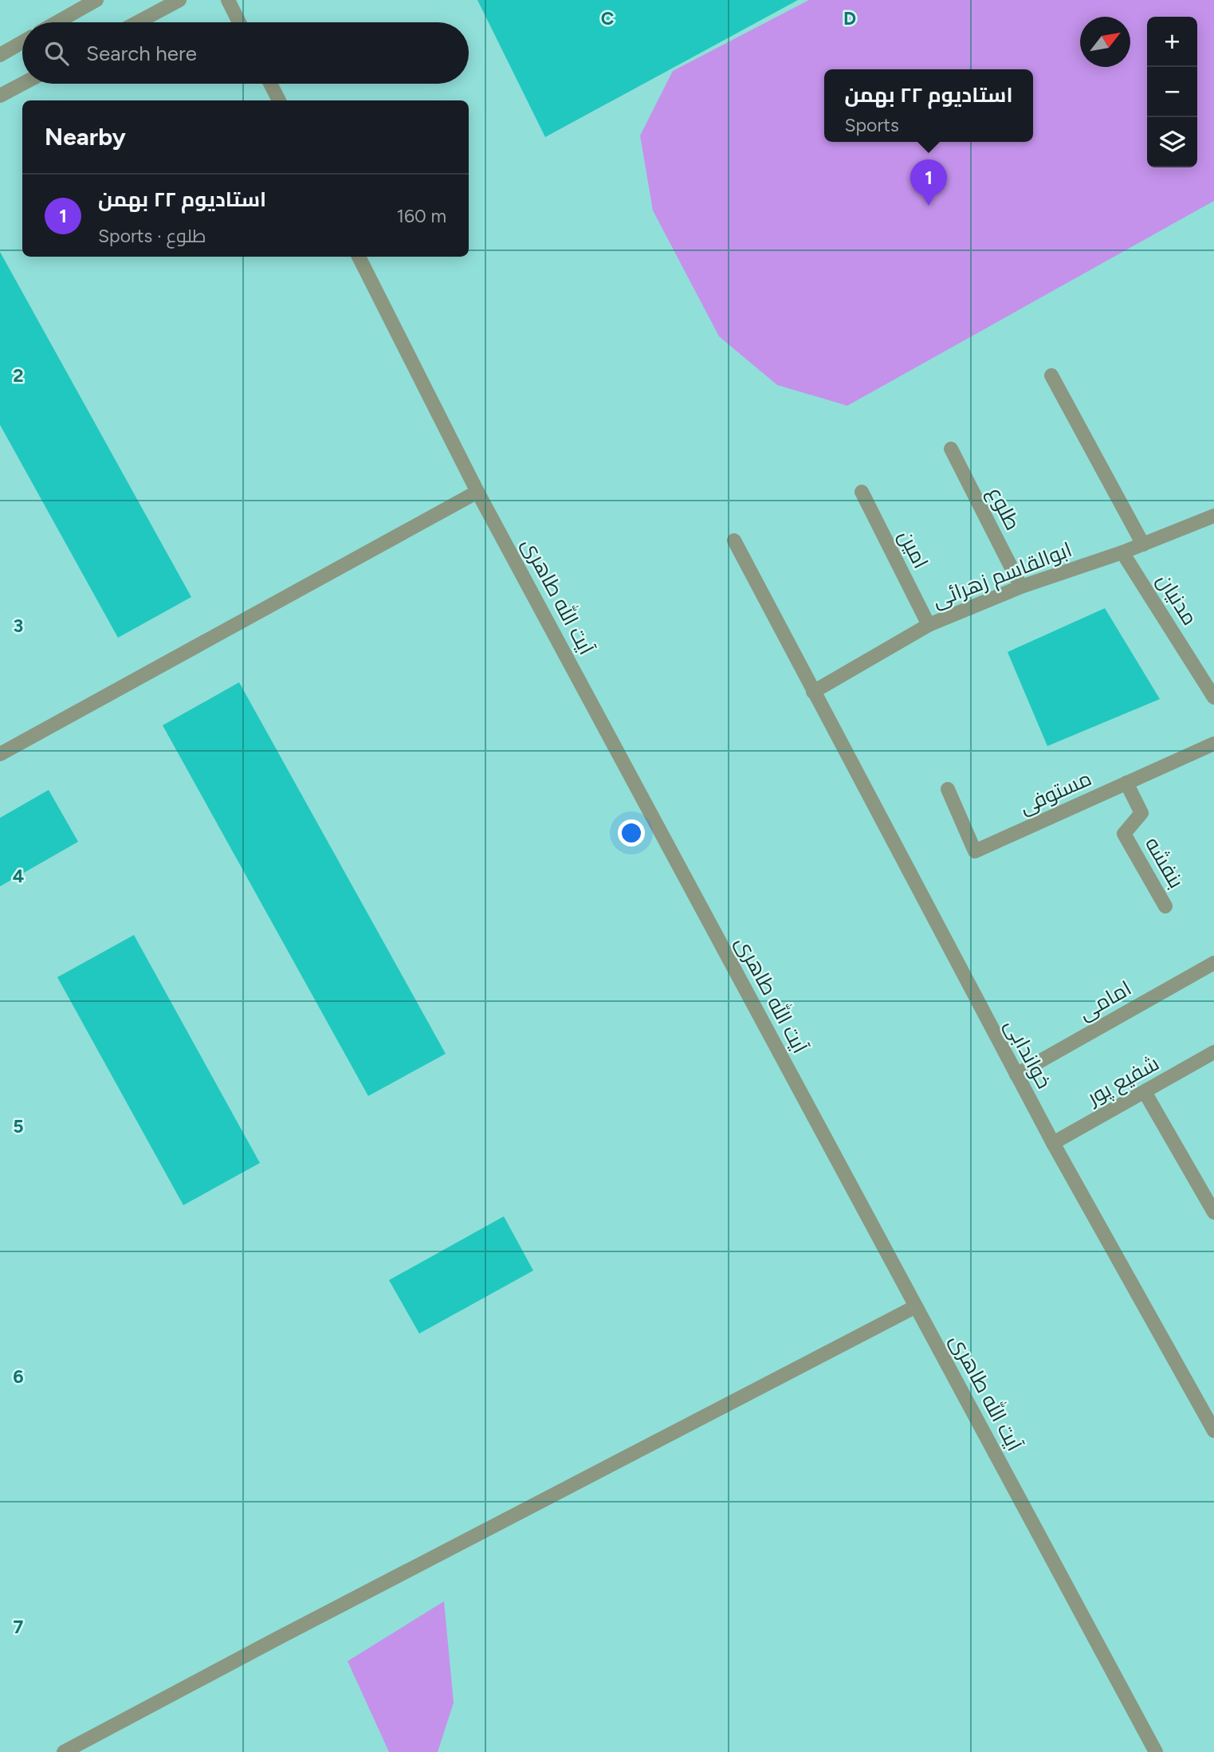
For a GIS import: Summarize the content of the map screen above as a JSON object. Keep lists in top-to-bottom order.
{
  "streets": {
    "street": [
      "طلوع",
      "امین",
      "ابوالقاسم زهرائی",
      "آیت الله طاهری",
      "مدنیان",
      "مستوفی",
      "بنفشه",
      "امامی",
      "خواندابی",
      "شفیع پور"
    ]
  },
  "crossings": [
    ["طلوع", "ابوالقاسم زهرائی"],
    ["امین", "ابوالقاسم زهرائی"],
    ["ابوالقاسم زهرائی", "مدنیان"],
    ["ابوالقاسم زهرائی", "خواندابی"],
    ["مستوفی", "بنفشه"],
    ["امامی", "خواندابی"],
    ["خواندابی", "شفیع پور"]
  ],
  "north": "top right",
  "page": {
    "map_buttons": ["+", "−"],
    "search": "Search here",
    "popup": ["استادیوم ۲۲ بهمن", "Sports"],
    "heading": "Nearby",
    "pins": "1",
    "list": [
      {
        "mark": "1",
        "name": "استادیوم ۲۲ بهمن",
        "note": "Sports · طلوع",
        "value": "160 m"
      }
    ]
  },
  "grid": {
    "columns": ["C", "D"],
    "rows": [
      "2",
      "3",
      "4",
      "5",
      "6",
      "7"
    ]
  }
}
